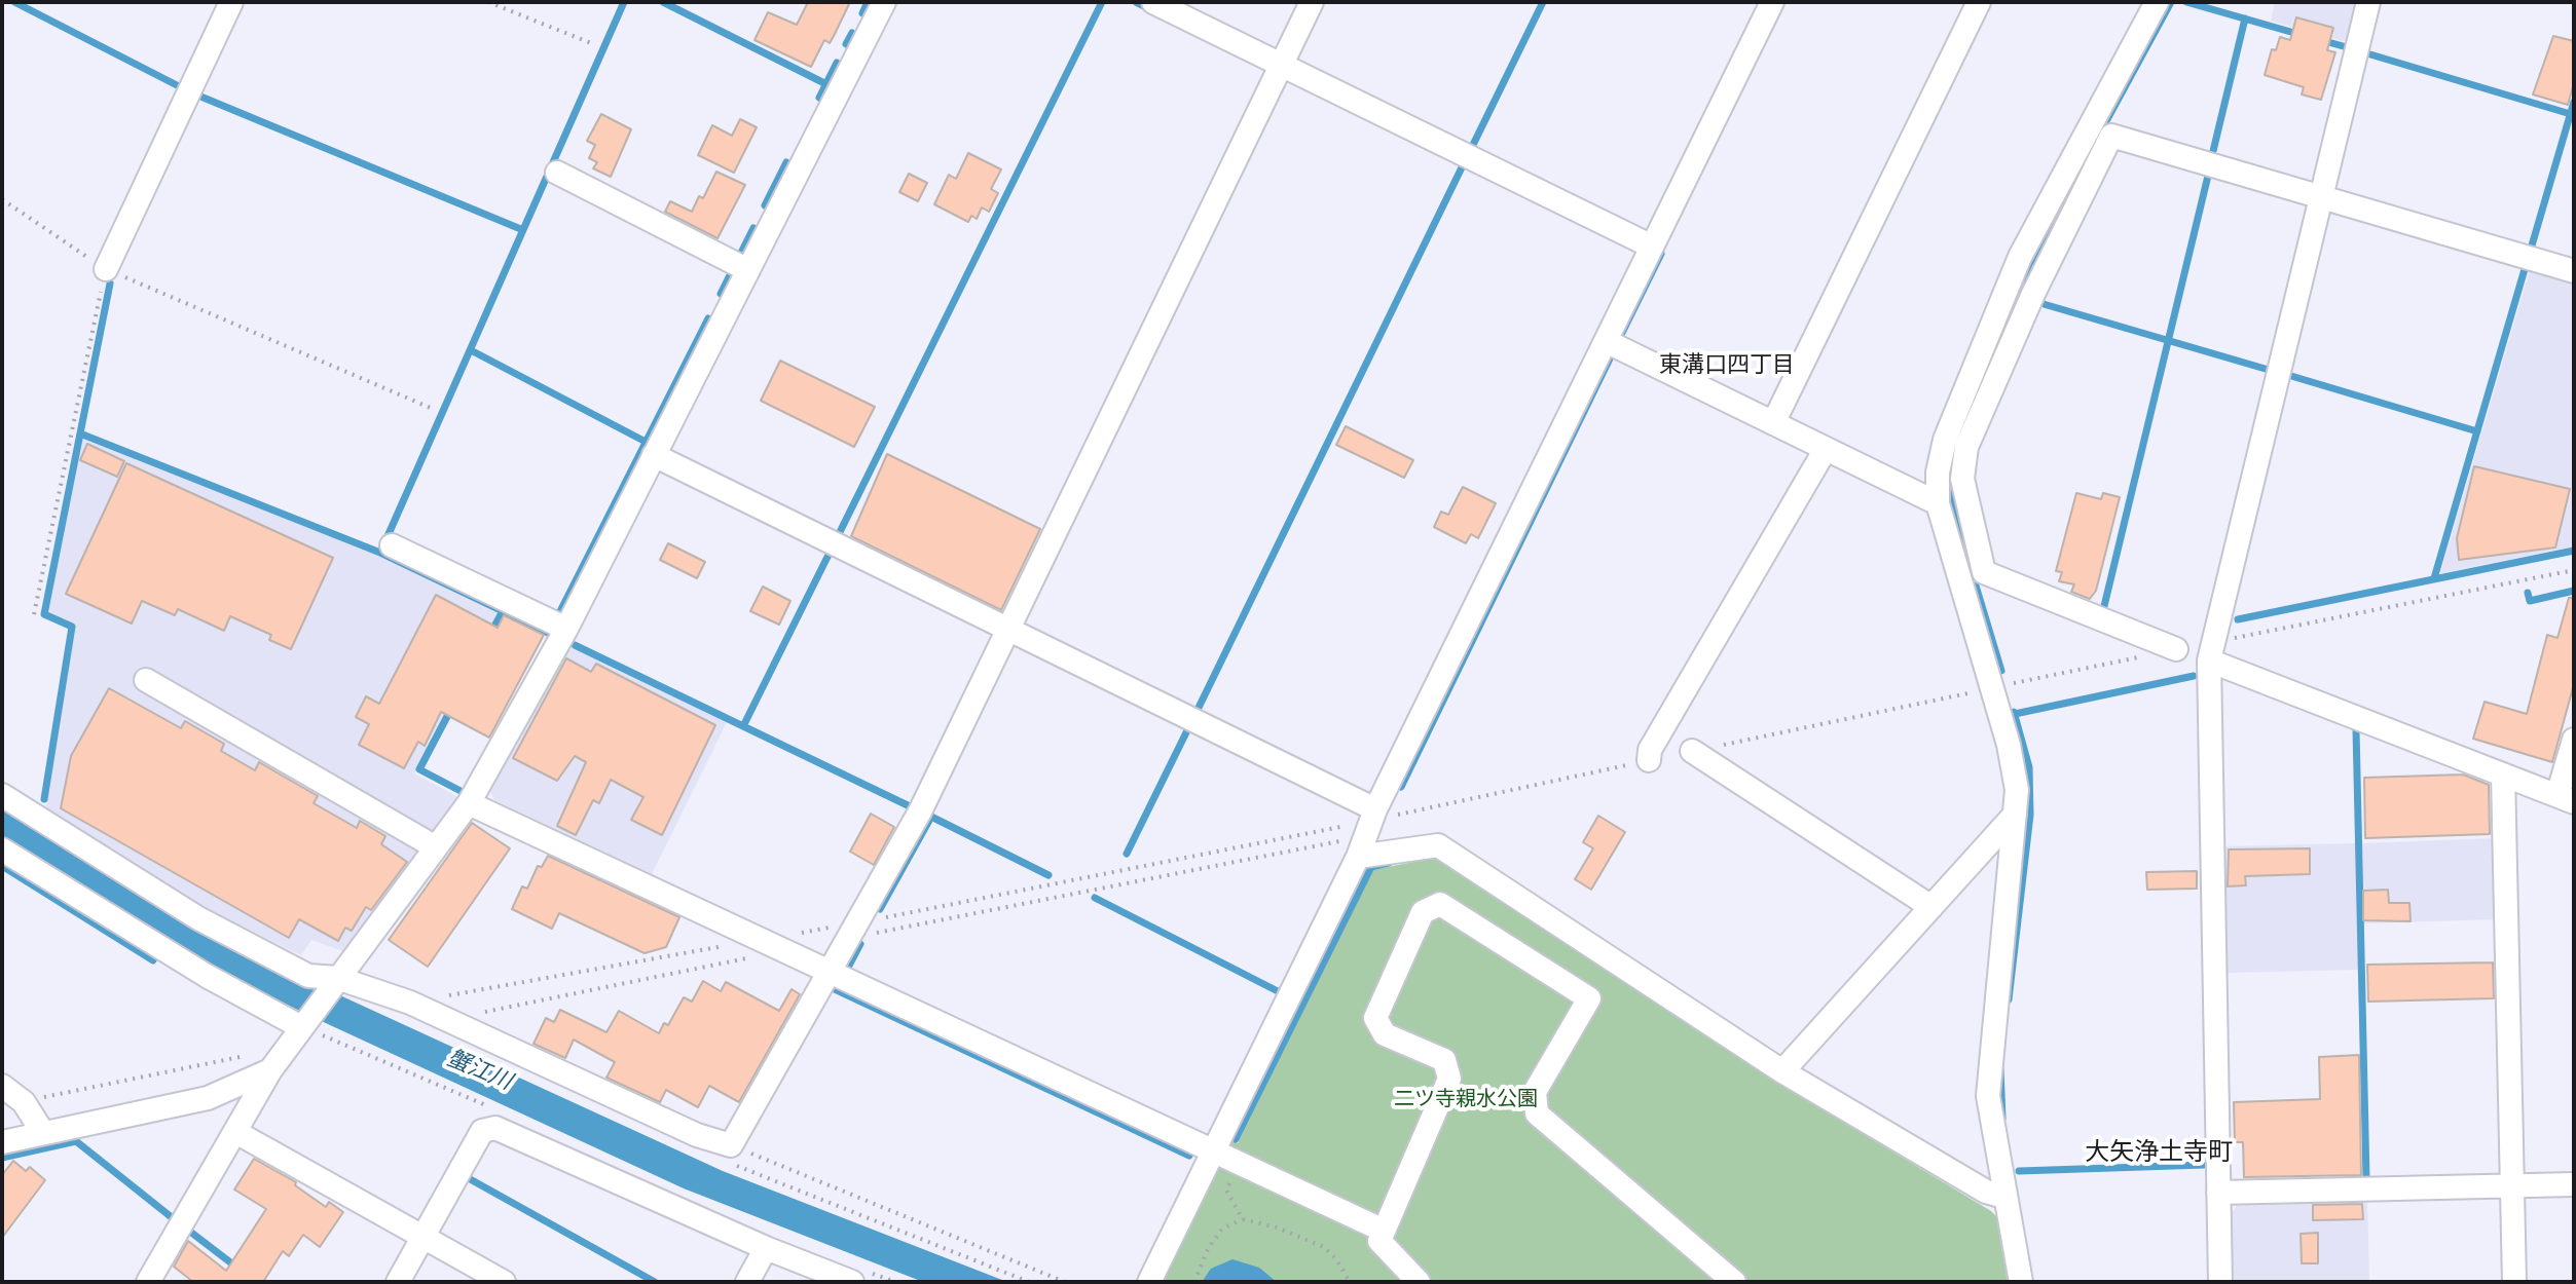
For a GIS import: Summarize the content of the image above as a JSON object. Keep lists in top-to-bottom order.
{
  "districts": ["東溝口四丁目", "大矢浄土寺町"],
  "water": ["蟹江川"],
  "parks": ["二ツ寺親水公園"]
}
